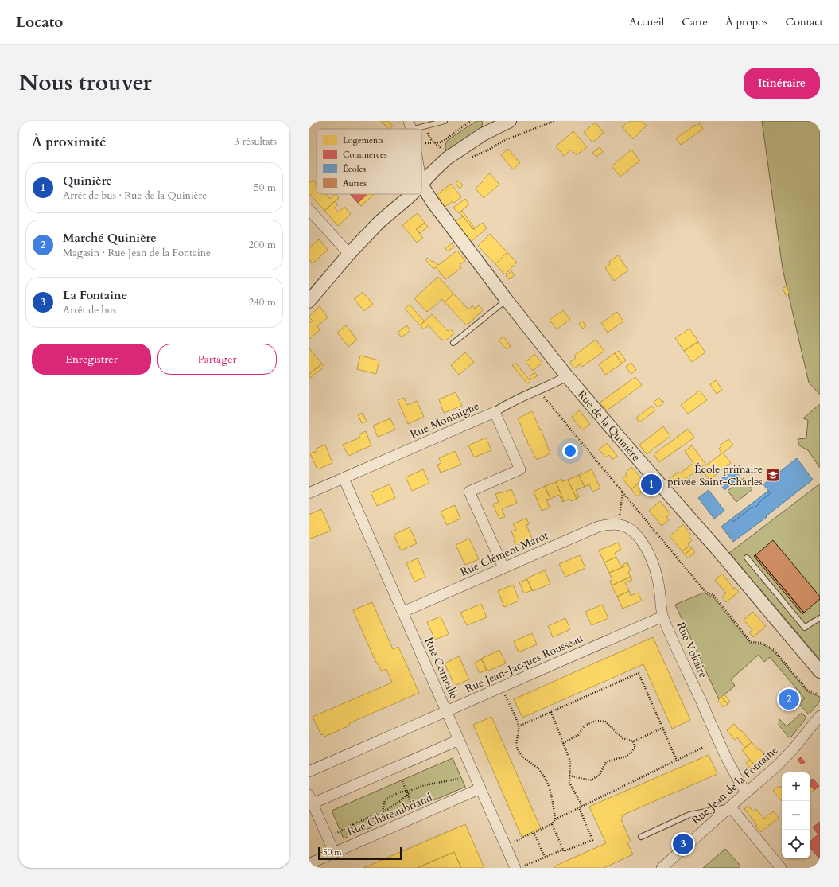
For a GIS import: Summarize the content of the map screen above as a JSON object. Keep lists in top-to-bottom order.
{
  "streets": {
    "street": [
      "Rue Montaigne",
      "Rue de la Quinière",
      "Rue Clément Marot",
      "Rue Voltaire",
      "Rue Jean-Jacques Rousseau",
      "Rue Corneille",
      "Rue Jean de la Fontaine",
      "Rue Châteaubriand"
    ]
  },
  "crossings": [
    ["Rue Montaigne", "Rue Clément Marot"],
    ["Rue Montaigne", "Rue Corneille"],
    ["Rue Clément Marot", "Rue Voltaire"],
    ["Rue Clément Marot", "Rue Corneille"],
    ["Rue Voltaire", "Rue Jean-Jacques Rousseau"],
    ["Rue Voltaire", "Rue Jean de la Fontaine"],
    ["Rue Jean-Jacques Rousseau", "Rue Corneille"],
    ["Rue Corneille", "Rue Châteaubriand"]
  ],
  "places": {
    "school or university": ["École primaire privée Saint-Charles"]
  },
  "legend": [
    "Logements",
    "Commerces",
    "Écoles",
    "Autres"
  ],
  "scale_bar": "50 m",
  "page": {
    "header": "Locato",
    "nav": [
      "Accueil",
      "Carte",
      "À propos",
      "Contact"
    ],
    "title": "Nous trouver",
    "buttons": [
      "Itinéraire",
      ["Enregistrer", "Partager"]
    ],
    "heading": ["À proximité", "3 résultats"],
    "list": [
      {
        "mark": "1",
        "name": "Quinière",
        "note": "Arrêt de bus · Rue de la Quinière",
        "value": "50 m"
      },
      {
        "mark": "2",
        "name": "Marché Quinière",
        "note": "Magasin · Rue Jean de la Fontaine",
        "value": "200 m"
      },
      {
        "mark": "3",
        "name": "La Fontaine",
        "note": "Arrêt de bus",
        "value": "240 m"
      }
    ],
    "pins": ["1", "2", "3"],
    "map_buttons": ["+", "−"],
    "scale": "50 m"
  }
}
